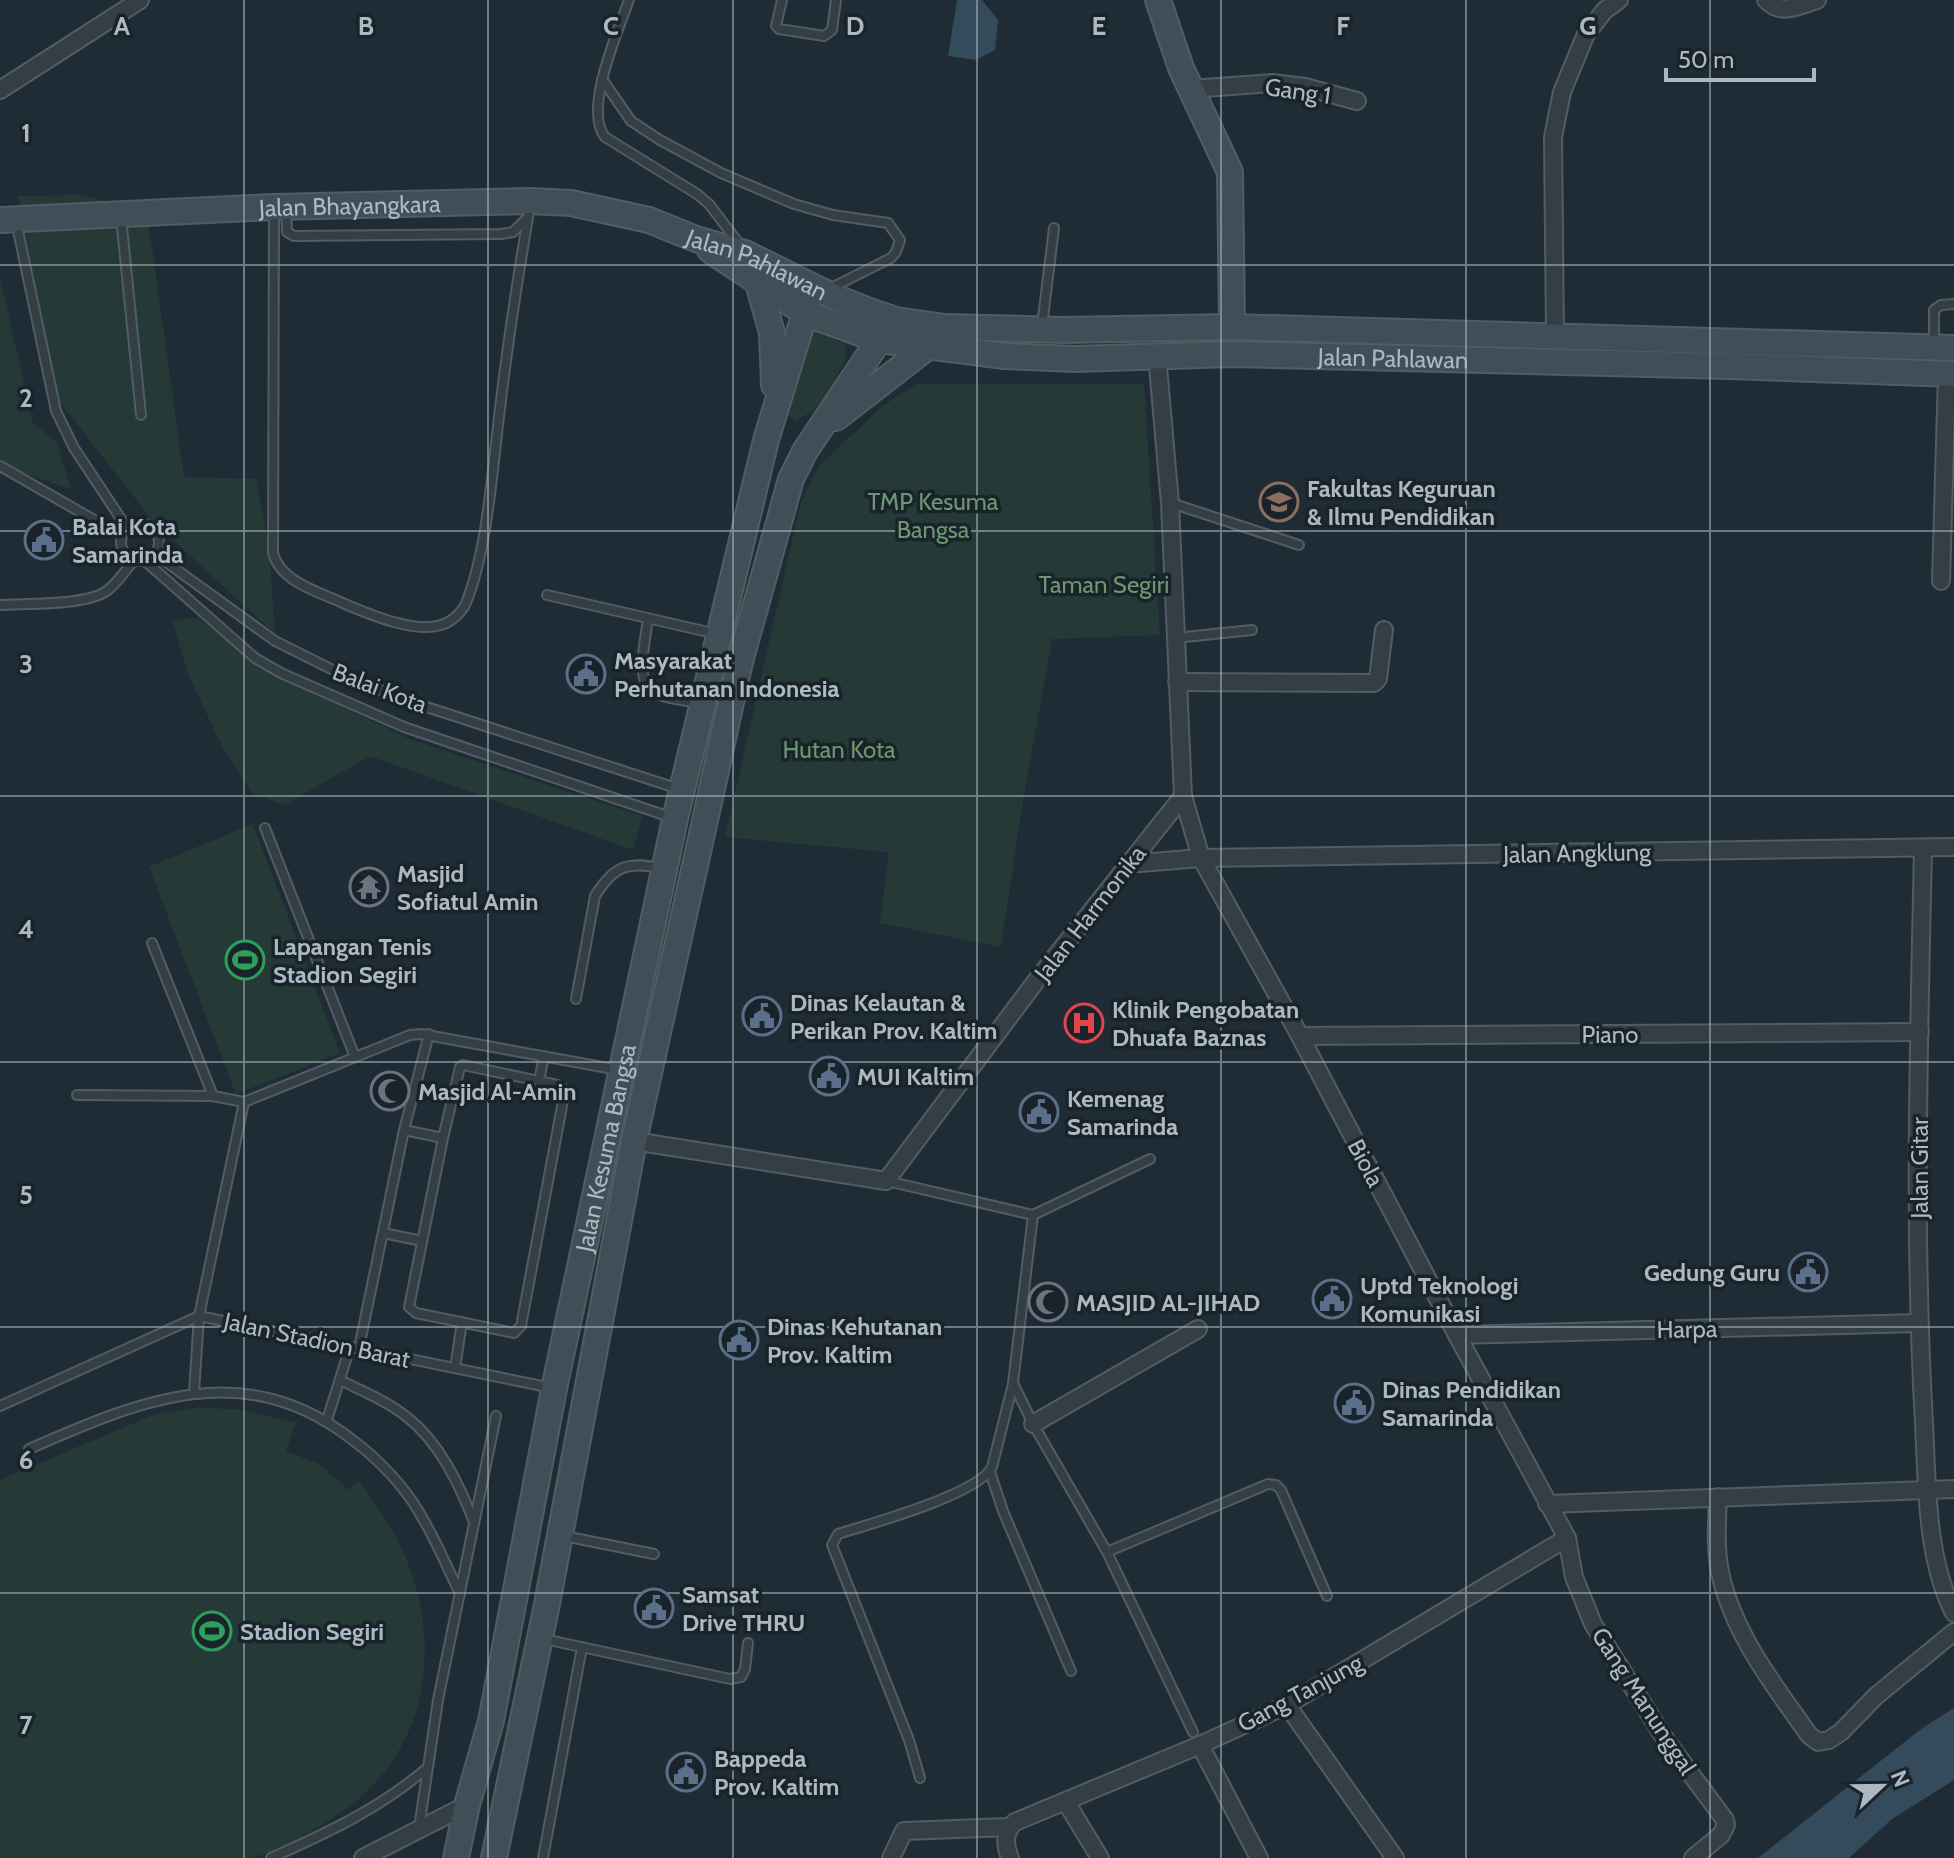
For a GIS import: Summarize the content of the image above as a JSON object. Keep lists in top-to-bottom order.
{
  "streets": {
    "street": [
      "Gang 1",
      "Jalan Bhayangkara",
      "Jalan Pahlawan",
      "Jalan Angklung",
      "Jalan Harmonika",
      "Piano",
      "Jalan Kesuma Bangsa",
      "Biola",
      "Jalan Gitar",
      "Harpa",
      "Gang Tanjung",
      "Gang Manunggal"
    ],
    "lane": ["Balai Kota", "Jalan Stadion Barat"]
  },
  "crossings": [
    ["Jalan Bhayangkara", "Jalan Pahlawan"],
    ["Jalan Pahlawan", "Jalan Kesuma Bangsa"],
    ["Balai Kota", "Jalan Kesuma Bangsa"],
    ["Jalan Angklung", "Jalan Harmonika"],
    ["Jalan Angklung", "Biola"],
    ["Jalan Angklung", "Jalan Gitar"],
    ["Jalan Harmonika", "Biola"],
    ["Piano", "Biola"],
    ["Piano", "Jalan Gitar"],
    ["Jalan Kesuma Bangsa", "Jalan Stadion Barat"],
    ["Biola", "Harpa"],
    ["Biola", "Gang Tanjung"],
    ["Biola", "Gang Manunggal"],
    ["Jalan Gitar", "Harpa"],
    ["Gang Tanjung", "Gang Manunggal"]
  ],
  "parks": ["TMP Kesuma Bangsa", "Taman Segiri", "Hutan Kota"],
  "places": {
    "school or university": ["Fakultas Keguruan & Ilmu Pendidikan"],
    "public building": [
      "Balai Kota Samarinda",
      "Masyarakat Perhutanan Indonesia",
      "Dinas Kelautan & Perikan Prov. Kaltim",
      "MUI Kaltim",
      "Kemenag Samarinda",
      "Gedung Guru",
      "Uptd Teknologi Komunikasi",
      "Dinas Kehutanan Prov. Kaltim",
      "Dinas Pendidikan Samarinda",
      "Samsat Drive THRU",
      "Bappeda Prov. Kaltim"
    ],
    "temple": ["Masjid Sofiatul Amin"],
    "sports": ["Lapangan Tenis Stadion Segiri", "Stadion Segiri"],
    "hospital": ["Klinik Pengobatan Dhuafa Baznas"],
    "mosque": ["Masjid Al-Amin", "MASJID AL-JIHAD"]
  },
  "scale_bar": "50 m",
  "north": "right",
  "grid": {
    "columns": [
      "A",
      "B",
      "C",
      "D",
      "E",
      "F",
      "G"
    ],
    "rows": [
      "1",
      "2",
      "3",
      "4",
      "5",
      "6",
      "7"
    ]
  }
}
